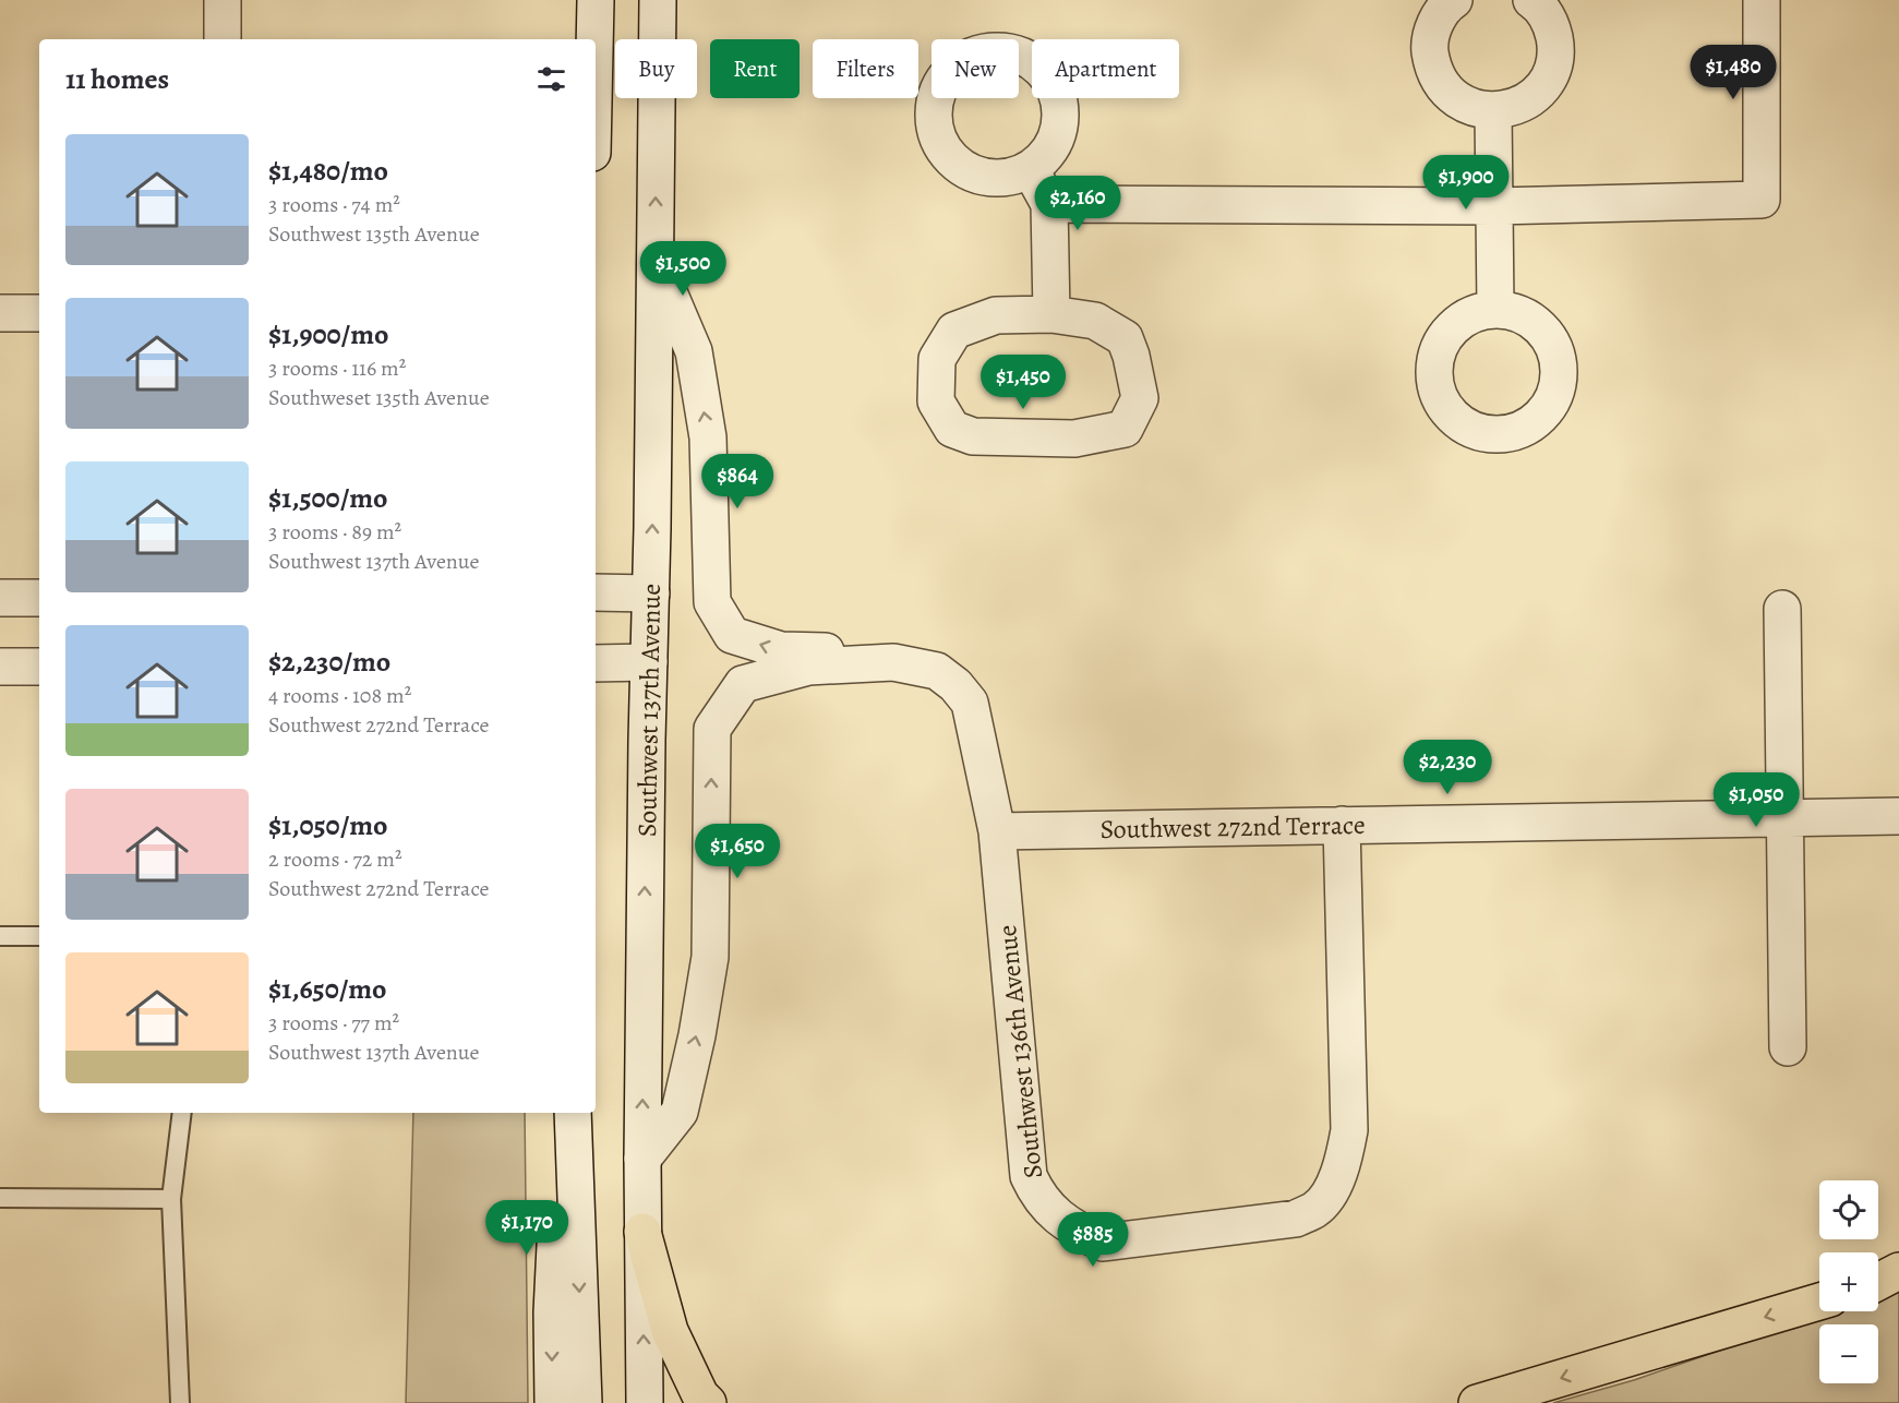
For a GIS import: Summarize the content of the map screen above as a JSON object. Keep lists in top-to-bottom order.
{
  "streets": {
    "street": ["Southwest 137th Avenue", "Southwest 272nd Terrace", "Southwest 136th Avenue"]
  },
  "crossings": [
    ["Southwest 137th Avenue", "Southwest 136th Avenue"],
    ["Southwest 272nd Terrace", "Southwest 136th Avenue"]
  ],
  "one_way": ["Southwest 137th Avenue"],
  "page": {
    "chip": [
      "Buy",
      "Rent",
      "Filters",
      "New",
      "Apartment"
    ],
    "heading": "11 homes",
    "price": [
      "$1,480",
      "$1,900",
      "$2,160",
      "$1,500",
      "$1,450",
      "$864",
      "$2,230",
      "$1,050",
      "$1,650",
      "$1,170",
      "$885"
    ],
    "list": [
      {
        "name": "$1,480/mo",
        "note": "3 rooms · 74 m² · Southwest 135th Avenue"
      },
      {
        "name": "$1,900/mo",
        "note": "3 rooms · 116 m² · Southweset 135th Avenue"
      },
      {
        "name": "$1,500/mo",
        "note": "3 rooms · 89 m² · Southwest 137th Avenue"
      },
      {
        "name": "$2,230/mo",
        "note": "4 rooms · 108 m² · Southwest 272nd Terrace"
      },
      {
        "name": "$1,050/mo",
        "note": "2 rooms · 72 m² · Southwest 272nd Terrace"
      },
      {
        "name": "$1,650/mo",
        "note": "3 rooms · 77 m² · Southwest 137th Avenue"
      }
    ],
    "map_buttons": ["+", "−"]
  }
}
